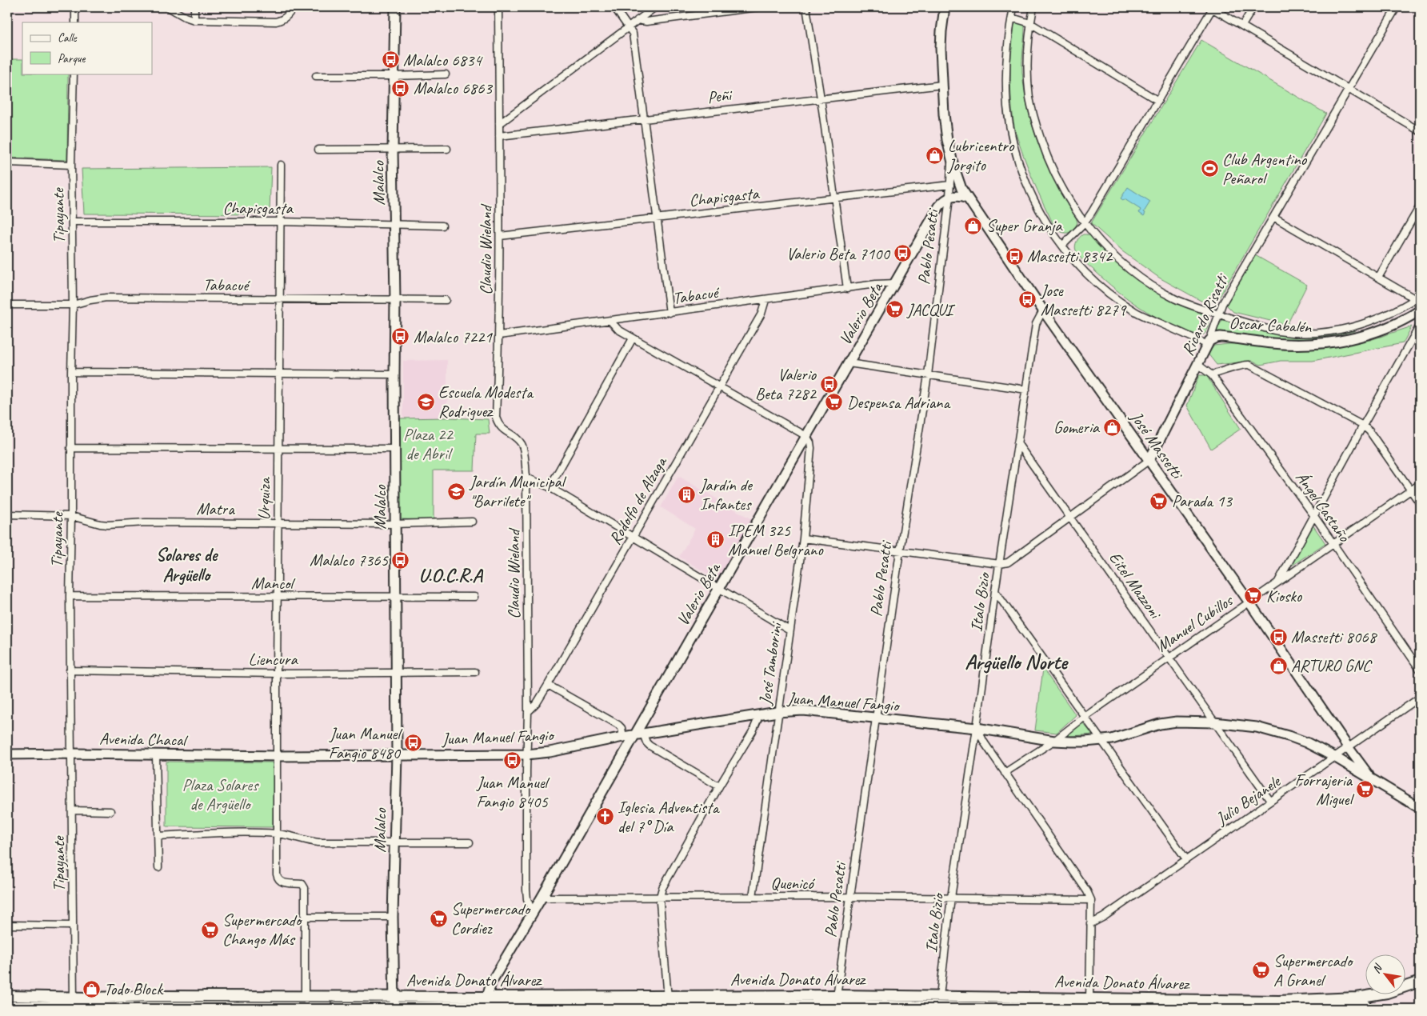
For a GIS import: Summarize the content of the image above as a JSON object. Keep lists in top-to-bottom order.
{
  "streets": {
    "main road": [
      "Malalco",
      "Pablo Pesatti",
      "Valerio Beta",
      "Ricardo Risatti",
      "Oscar Cabalén",
      "José Massetti",
      "Juan Manuel Fangio",
      "Avenida Chacal",
      "Avenida Donato Álvarez"
    ],
    "street": [
      "Peñi",
      "Chapisgasta",
      "Tipayante",
      "Claudio Wieland",
      "Tabacué",
      "Urquiza",
      "Rodolfo de Alzaga",
      "Ángel Castaño",
      "Matra",
      "Mancol",
      "Eitel Mazzoni",
      "Italo Bizio",
      "Manuel Cubillos",
      "Liencura",
      "José Tamborini",
      "Julio Bejanele",
      "Quenicó"
    ]
  },
  "crossings": [
    ["Peñi", "Pablo Pesatti"],
    ["Peñi", "Claudio Wieland"],
    ["Malalco", "Chapisgasta"],
    ["Malalco", "Tabacué"],
    ["Malalco", "Matra"],
    ["Malalco", "Mancol"],
    ["Malalco", "Liencura"],
    ["Malalco", "Juan Manuel Fangio"],
    ["Malalco", "Avenida Donato Álvarez"],
    ["Chapisgasta", "Tipayante"],
    ["Chapisgasta", "Pablo Pesatti"],
    ["Chapisgasta", "Claudio Wieland"],
    ["Chapisgasta", "Urquiza"],
    ["Tipayante", "Tabacué"],
    ["Tipayante", "Matra"],
    ["Tipayante", "Mancol"],
    ["Tipayante", "Liencura"],
    ["Tipayante", "Avenida Chacal"],
    ["Tipayante", "Avenida Donato Álvarez"],
    ["Pablo Pesatti", "Valerio Beta"],
    ["Pablo Pesatti", "José Massetti"],
    ["Pablo Pesatti", "Juan Manuel Fangio"],
    ["Pablo Pesatti", "Quenicó"],
    ["Pablo Pesatti", "Avenida Donato Álvarez"],
    ["Claudio Wieland", "Tabacué"],
    ["Claudio Wieland", "Valerio Beta"],
    ["Claudio Wieland", "Rodolfo de Alzaga"],
    ["Claudio Wieland", "Juan Manuel Fangio"],
    ["Tabacué", "Valerio Beta"],
    ["Tabacué", "Urquiza"],
    ["Tabacué", "Rodolfo de Alzaga"],
    ["Valerio Beta", "José Tamborini"],
    ["Valerio Beta", "Juan Manuel Fangio"],
    ["Valerio Beta", "Quenicó"],
    ["Valerio Beta", "Avenida Donato Álvarez"],
    ["Ricardo Risatti", "Oscar Cabalén"],
    ["Ricardo Risatti", "José Massetti"],
    ["Ricardo Risatti", "Ángel Castaño"],
    ["Ricardo Risatti", "Eitel Mazzoni"],
    ["Ricardo Risatti", "Italo Bizio"],
    ["José Massetti", "Italo Bizio"],
    ["José Massetti", "Manuel Cubillos"],
    ["José Massetti", "Juan Manuel Fangio"],
    ["José Massetti", "Julio Bejanele"],
    ["Urquiza", "Matra"],
    ["Urquiza", "Mancol"],
    ["Urquiza", "Liencura"],
    ["Urquiza", "Juan Manuel Fangio"],
    ["Urquiza", "Avenida Chacal"],
    ["Ángel Castaño", "Manuel Cubillos"],
    ["Eitel Mazzoni", "Italo Bizio"],
    ["Eitel Mazzoni", "Manuel Cubillos"],
    ["Eitel Mazzoni", "Juan Manuel Fangio"],
    ["Eitel Mazzoni", "Julio Bejanele"],
    ["Italo Bizio", "Juan Manuel Fangio"],
    ["Italo Bizio", "Quenicó"],
    ["Italo Bizio", "Avenida Donato Álvarez"],
    ["Manuel Cubillos", "Juan Manuel Fangio"],
    ["José Tamborini", "Juan Manuel Fangio"],
    ["José Tamborini", "Quenicó"],
    ["Juan Manuel Fangio", "Avenida Chacal"],
    ["Juan Manuel Fangio", "Julio Bejanele"]
  ],
  "districts": ["Solares de Argüello", "U.O.C.R.A", "Argüello Norte"],
  "parks": ["Plaza 22 de Abril", "Plaza Solares de Argüello"],
  "places": {
    "bus stop": [
      "Malalco 6834",
      "Malalco 6863",
      "Valerio Beta 7100",
      "Massetti 8342",
      "Jose Massetti 8279",
      "Malalco 7221",
      "Valerio Beta 7282",
      "Malalco 7365",
      "Massetti 8068",
      "Juan Manuel Fangio 8480",
      "Juan Manuel Fangio 8405"
    ],
    "shop": [
      "Lubricentro Jorgito",
      "Super Granja",
      "Gomeria",
      "ARTURO GNC",
      "Todo Block"
    ],
    "sports": ["Club Argentino Peñarol"],
    "supermarket": [
      "JACQUI",
      "Despensa Adriana",
      "Parada 13",
      "Kiosko",
      "Forrajeria Miguel",
      "Supermercado Cordiez",
      "Supermercado Chango Más",
      "Supermercado A Granel"
    ],
    "school or university": ["Escuela Modesta Rodriguez", "Jardín Municipal \"Barrilete\""],
    "building": ["Jardín de Infantes", "IPEM 325 Manuel Belgrano"],
    "church": ["Iglesia Adventista del 7° Día"]
  },
  "legend": ["Calle", "Parque"],
  "north": "top left"
}
